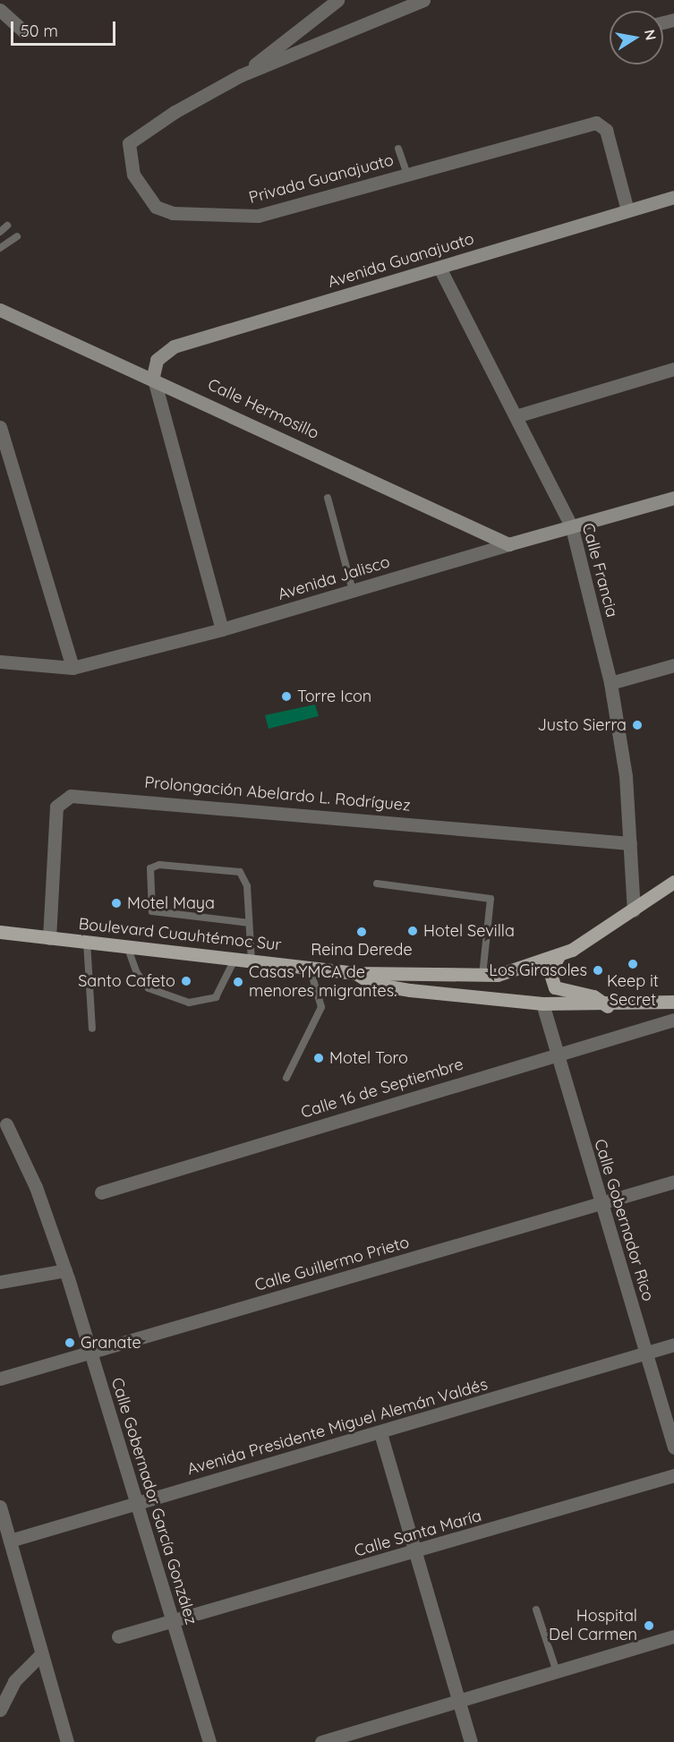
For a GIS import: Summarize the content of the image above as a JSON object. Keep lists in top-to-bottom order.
{
  "streets": {
    "main road": ["Boulevard Cuauhtémoc Sur"],
    "street": [
      "Privada Guanajuato",
      "Avenida Guanajuato",
      "Calle Hermosillo",
      "Calle Francia",
      "Avenida Jalisco",
      "Prolongación Abelardo L. Rodríguez",
      "Calle 16 de Septiembre",
      "Calle Gobernador Rico",
      "Calle Guillermo Prieto",
      "Avenida Presidente Miguel Alemán Valdés",
      "Calle Gobernador García González",
      "Calle Santa María"
    ]
  },
  "crossings": [
    ["Privada Guanajuato", "Avenida Guanajuato"],
    ["Avenida Guanajuato", "Calle Hermosillo"],
    ["Avenida Guanajuato", "Calle Francia"],
    ["Calle Hermosillo", "Avenida Jalisco"],
    ["Calle Francia", "Avenida Jalisco"],
    ["Calle Francia", "Prolongación Abelardo L. Rodríguez"],
    ["Calle Francia", "Boulevard Cuauhtémoc Sur"],
    ["Prolongación Abelardo L. Rodríguez", "Boulevard Cuauhtémoc Sur"],
    ["Boulevard Cuauhtémoc Sur", "Calle Gobernador Rico"],
    ["Calle 16 de Septiembre", "Calle Gobernador Rico"],
    ["Calle Gobernador Rico", "Calle Guillermo Prieto"],
    ["Calle Gobernador Rico", "Avenida Presidente Miguel Alemán Valdés"],
    ["Calle Guillermo Prieto", "Calle Gobernador García González"],
    ["Avenida Presidente Miguel Alemán Valdés", "Calle Gobernador García González"],
    ["Calle Gobernador García González", "Calle Santa María"]
  ],
  "places": [
    "Torre Icon",
    "Justo Sierra",
    "Motel Maya",
    "Hotel Sevilla",
    "Reina Derede",
    "Keep it Secret",
    "Los Girasoles",
    "Santo Cafeto",
    "Casas YMCA de menores migrantes.",
    "Motel Toro",
    "Granate",
    "Hospital Del Carmen"
  ],
  "scale_bar": "50 m",
  "north": "right"
}
